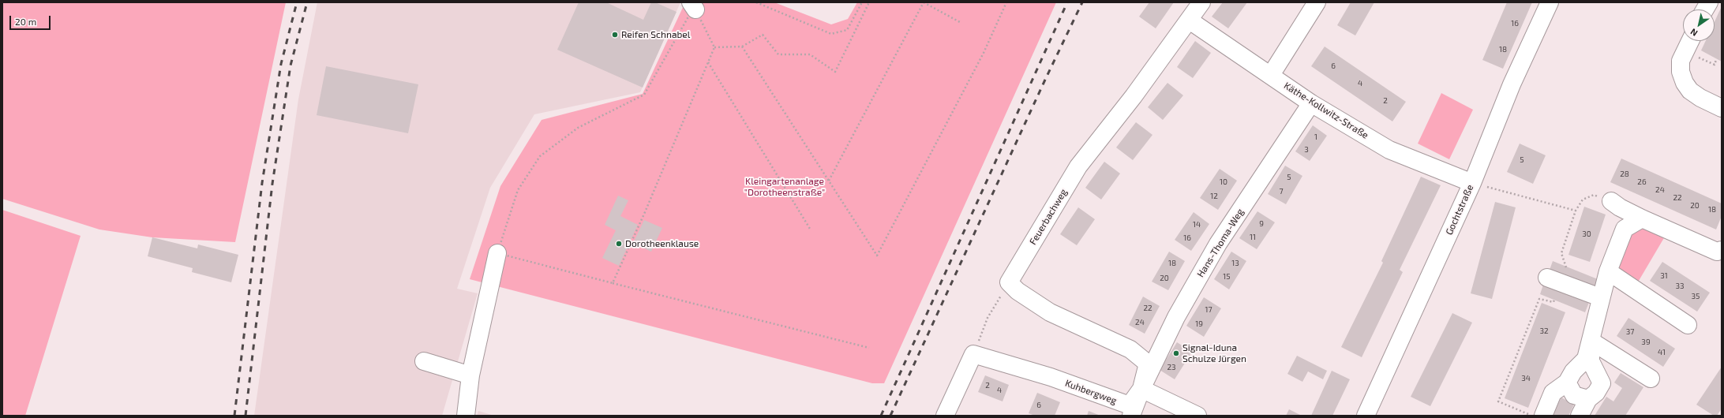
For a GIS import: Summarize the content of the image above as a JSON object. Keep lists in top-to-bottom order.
{
  "streets": {
    "street": [
      "Käthe-Kollwitz-Straße",
      "Gochtstraße",
      "Feuerbachweg",
      "Hans-Thoma-Weg",
      "Kuhbergweg"
    ]
  },
  "crossings": [
    ["Käthe-Kollwitz-Straße", "Gochtstraße"],
    ["Käthe-Kollwitz-Straße", "Feuerbachweg"],
    ["Käthe-Kollwitz-Straße", "Hans-Thoma-Weg"],
    ["Hans-Thoma-Weg", "Kuhbergweg"]
  ],
  "parks": ["Kleingartenanlage \"Dorotheenstraße\""],
  "places": ["Reifen Schnabel", "Dorotheenklause", "Signal-Iduna Schulze Jürgen"],
  "house_numbers": [
    "16",
    "18",
    "6",
    "4",
    "2",
    "1",
    "3",
    "5",
    "28",
    "5",
    "10",
    "26",
    "24",
    "7",
    "12",
    "22",
    "20",
    "18",
    "9",
    "14",
    "30",
    "11",
    "16",
    "18",
    "13",
    "31",
    "15",
    "20",
    "33",
    "35",
    "22",
    "17",
    "24",
    "19",
    "32",
    "37",
    "39",
    "41",
    "23",
    "34",
    "2",
    "4",
    "6"
  ],
  "scale_bar": "20 m",
  "north": "bottom left"
}
